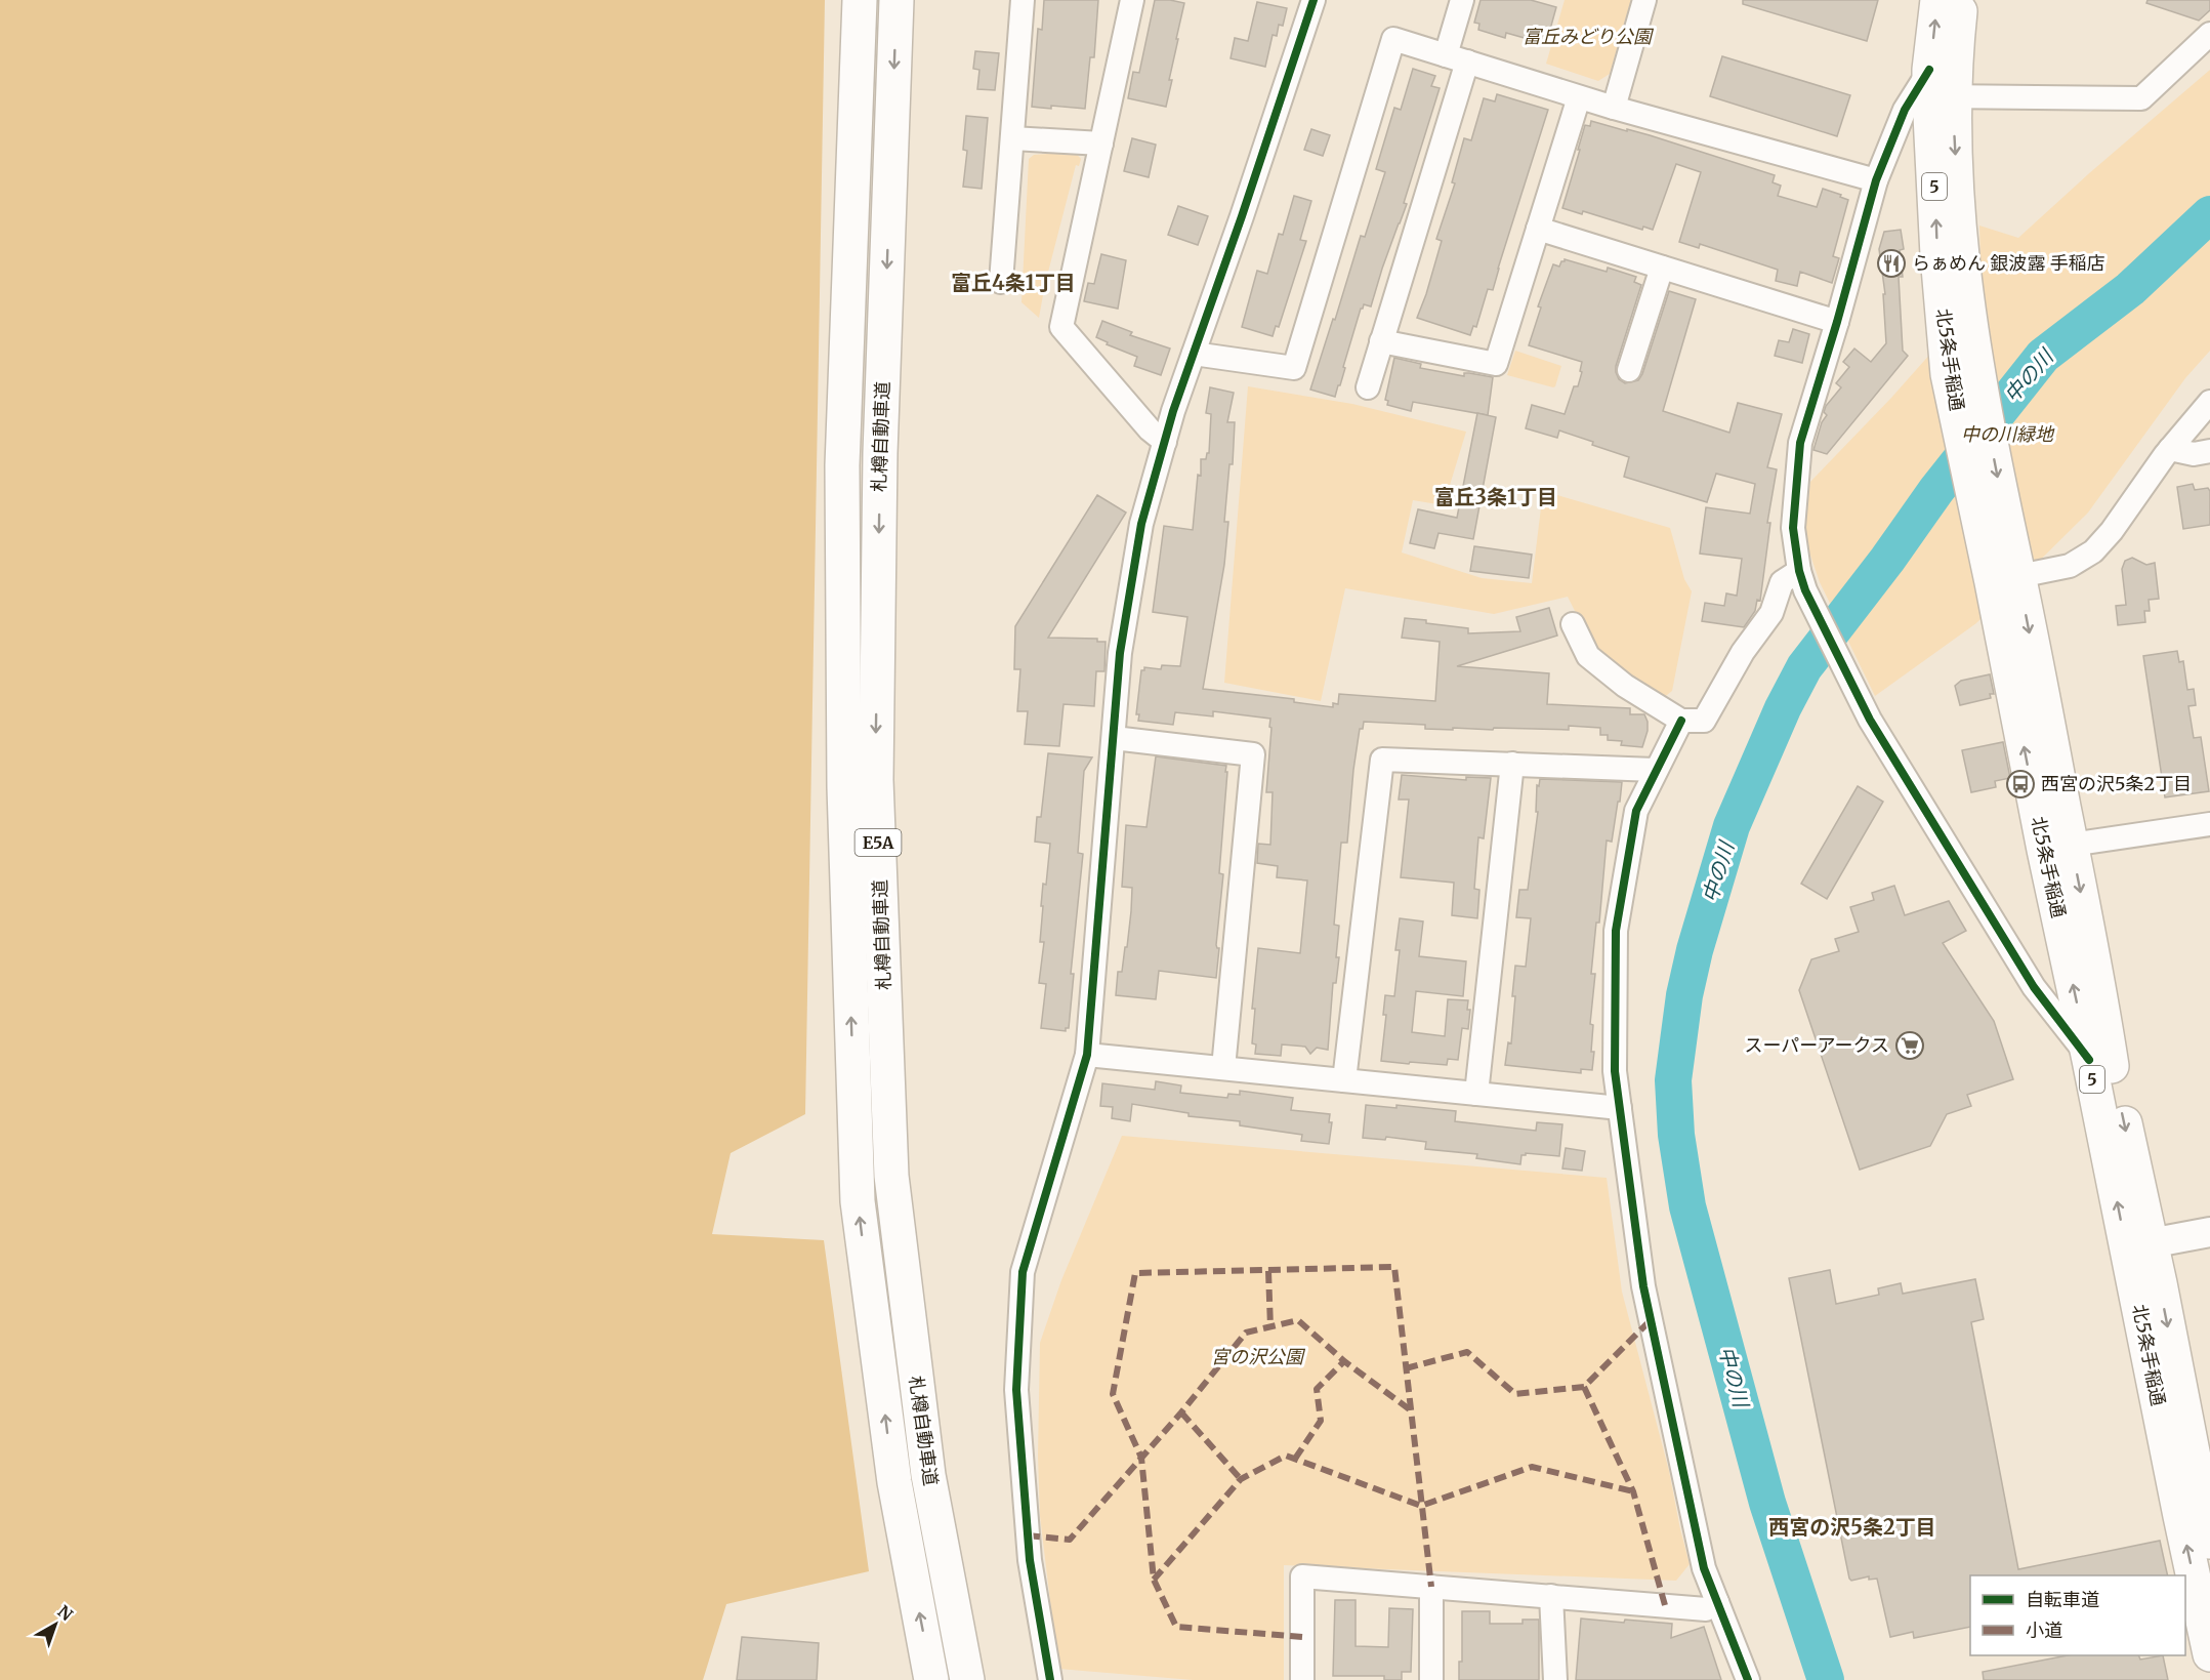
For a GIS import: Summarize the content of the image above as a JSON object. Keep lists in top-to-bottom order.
{
  "streets": {
    "highway": [
      "5",
      "北5条手稲通",
      "札樽自動車道",
      "E5A"
    ]
  },
  "districts": ["富丘4条1丁目", "富丘3条1丁目", "西宮の沢5条2丁目"],
  "water": ["中の川"],
  "parks": ["富丘みどり公園", "中の川緑地", "宮の沢公園"],
  "places": {
    "restaurant": ["らぁめん 銀波露 手稲店"],
    "bus stop": ["西宮の沢5条2丁目"],
    "supermarket": ["スーパーアークス"]
  },
  "legend": ["自転車道", "小道"],
  "north": "top right"
}
